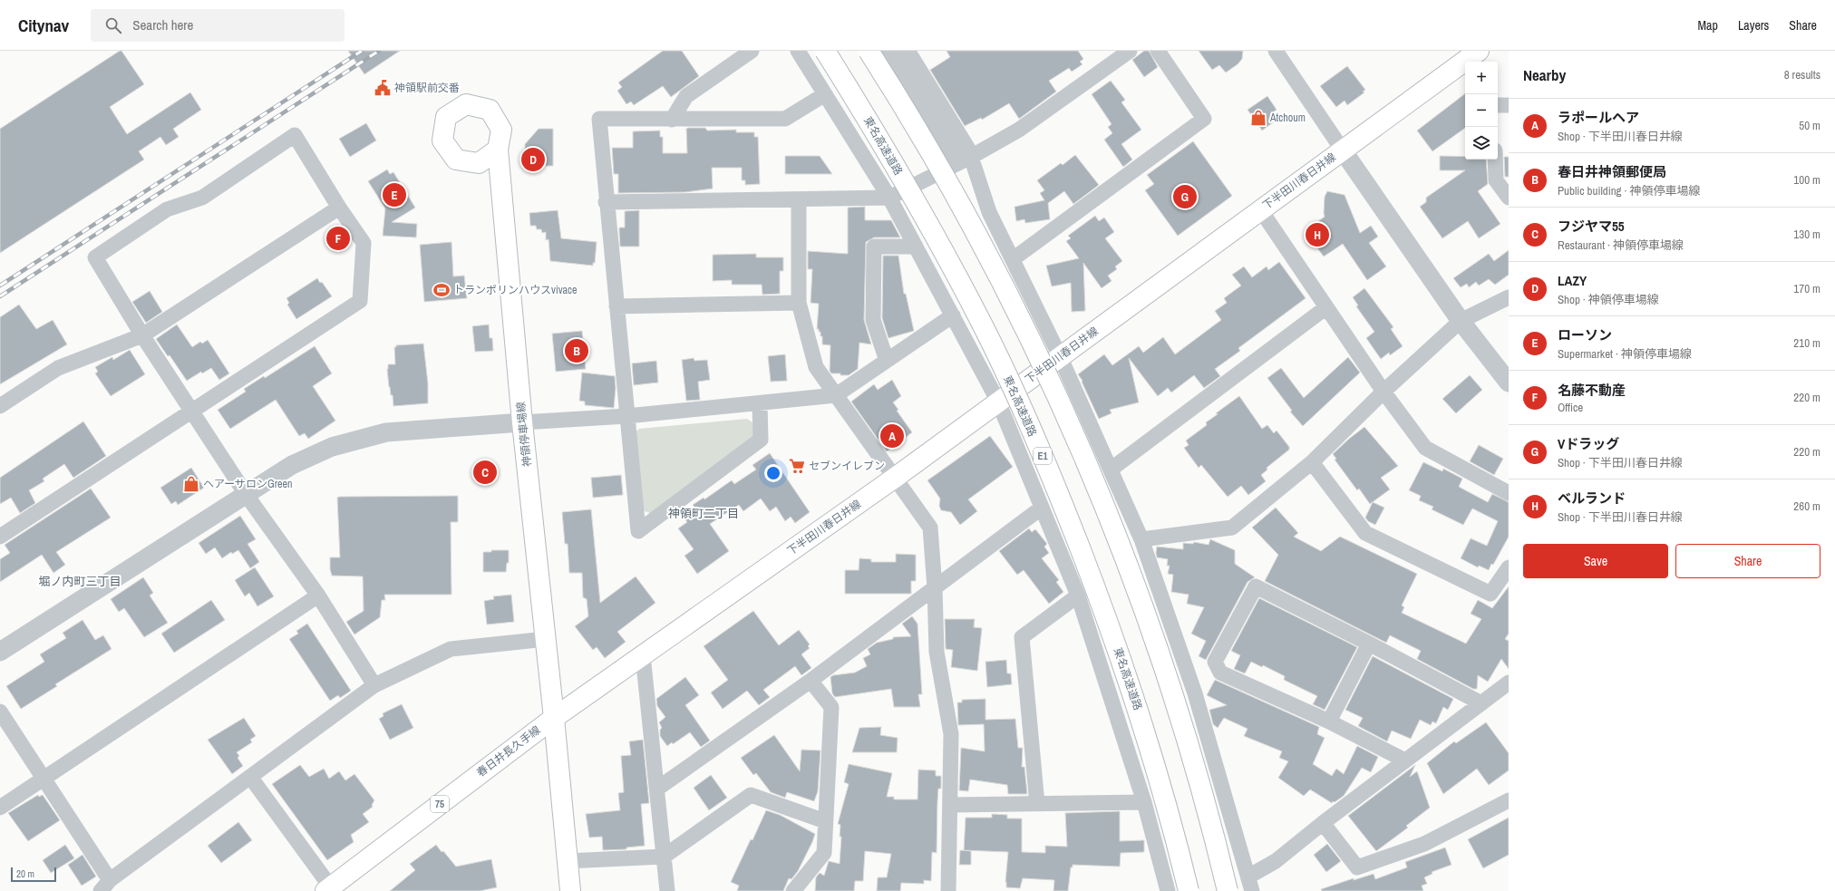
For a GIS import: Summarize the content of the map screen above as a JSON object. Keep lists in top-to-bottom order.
{
  "streets": {
    "main road": [
      "東名高速道路",
      "下半田川春日井線",
      "神領停車場線",
      "E1",
      "春日井長久手線",
      "75"
    ]
  },
  "crossings": [
    ["下半田川春日井線", "神領停車場線"],
    ["下半田川春日井線", "春日井長久手線"],
    ["神領停車場線", "春日井長久手線"]
  ],
  "districts": ["神領町二丁目", "堀ノ内町三丁目"],
  "places": {
    "public building": ["神領駅前交番"],
    "shop": ["Atchoum", "ヘアーサロンGreen"],
    "sports": ["トランポリンハウスvivace"],
    "supermarket": ["セブンイレブン"]
  },
  "scale_bar": "20 m",
  "page": {
    "header": "Citynav",
    "search": "Search here",
    "nav": ["Map", "Layers", "Share"],
    "heading": ["Nearby", "8 results"],
    "map_buttons": ["+", "−"],
    "list": [
      {
        "mark": "A",
        "name": "ラポールヘア",
        "note": "Shop · 下半田川春日井線",
        "value": "50 m"
      },
      {
        "mark": "B",
        "name": "春日井神領郵便局",
        "note": "Public building · 神領停車場線",
        "value": "100 m"
      },
      {
        "mark": "C",
        "name": "フジヤマ55",
        "note": "Restaurant · 神領停車場線",
        "value": "130 m"
      },
      {
        "mark": "D",
        "name": "LAZY",
        "note": "Shop · 神領停車場線",
        "value": "170 m"
      },
      {
        "mark": "E",
        "name": "ローソン",
        "note": "Supermarket · 神領停車場線",
        "value": "210 m"
      },
      {
        "mark": "F",
        "name": "名藤不動産",
        "note": "Office",
        "value": "220 m"
      },
      {
        "mark": "G",
        "name": "Vドラッグ",
        "note": "Shop · 下半田川春日井線",
        "value": "220 m"
      },
      {
        "mark": "H",
        "name": "ベルランド",
        "note": "Shop · 下半田川春日井線",
        "value": "260 m"
      }
    ],
    "pins": [
      "D",
      "E",
      "G",
      "H",
      "F",
      "B",
      "A",
      "C"
    ],
    "buttons": ["Save", "Share"],
    "scale": "20 m"
  }
}
